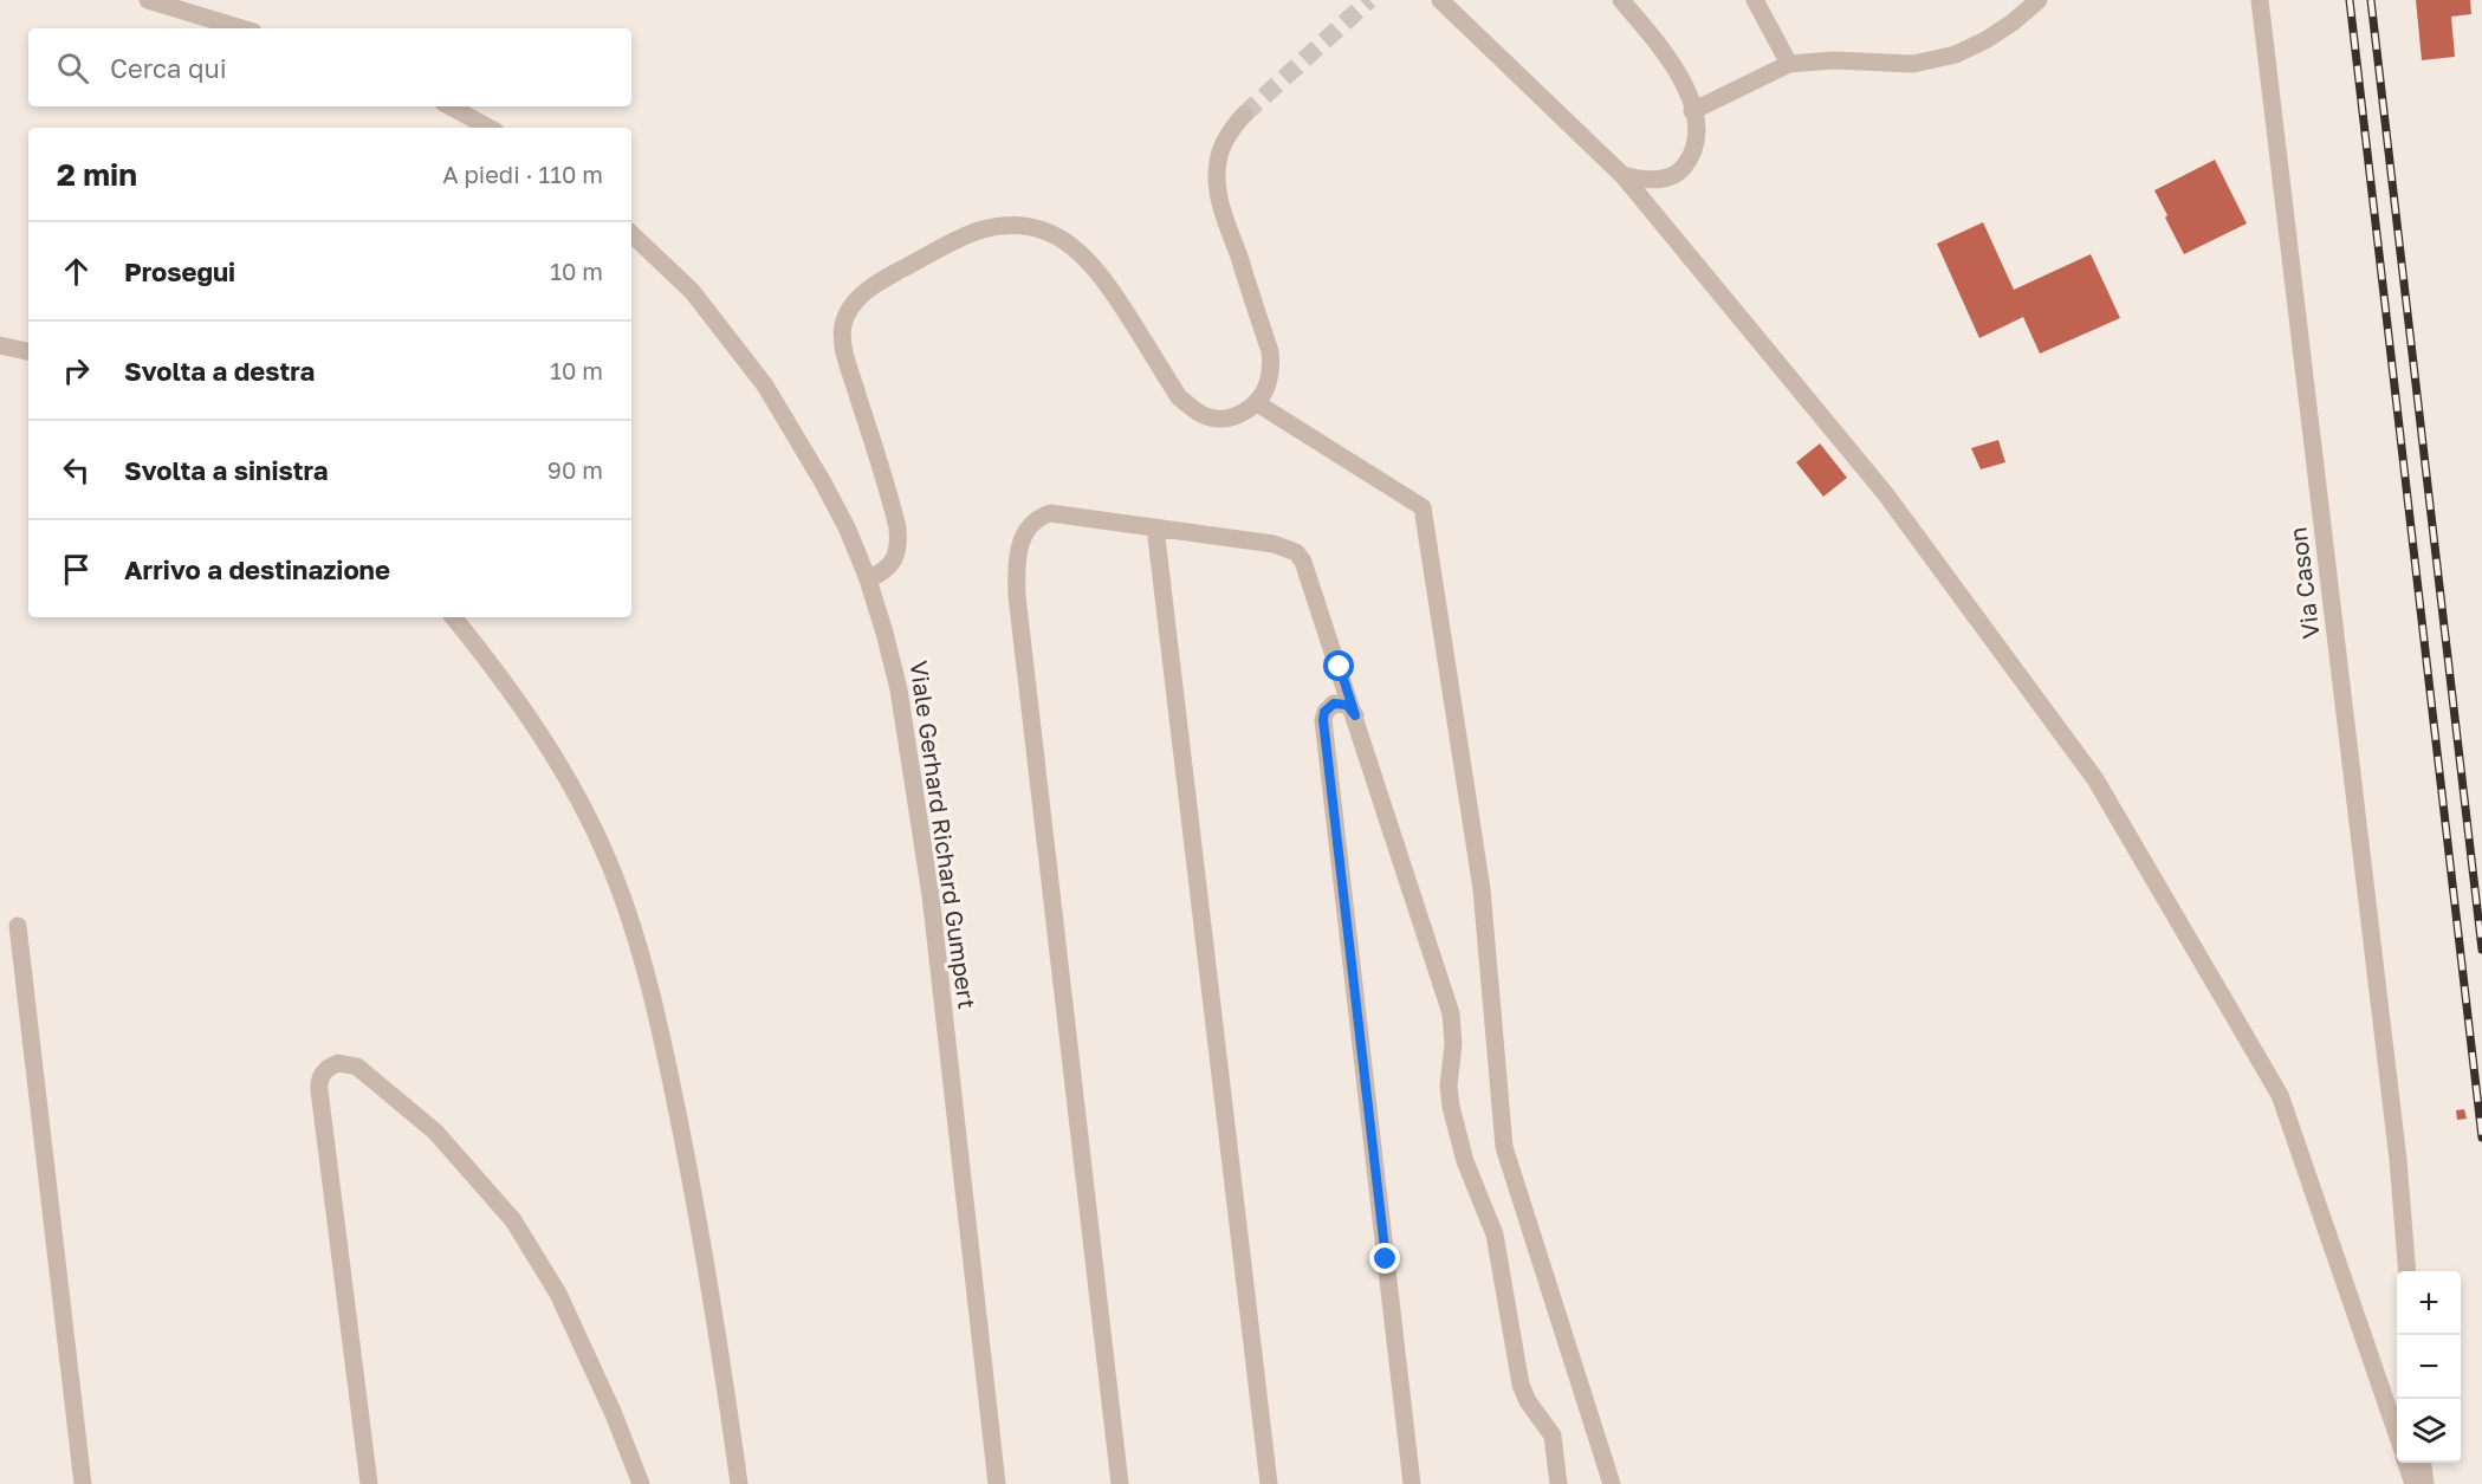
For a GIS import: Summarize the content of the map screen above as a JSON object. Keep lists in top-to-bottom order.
{
  "streets": {
    "street": ["Via Cason", "Viale Gerhard Richard Gumpert"]
  },
  "page": {
    "search": "Cerca qui",
    "heading": ["2 min", "A piedi · 110 m"],
    "list": [
      ["Prosegui", "10 m"],
      ["Svolta a destra", "10 m"],
      ["Svolta a sinistra", "90 m"],
      "Arrivo a destinazione"
    ],
    "map_buttons": ["+", "−"]
  }
}
